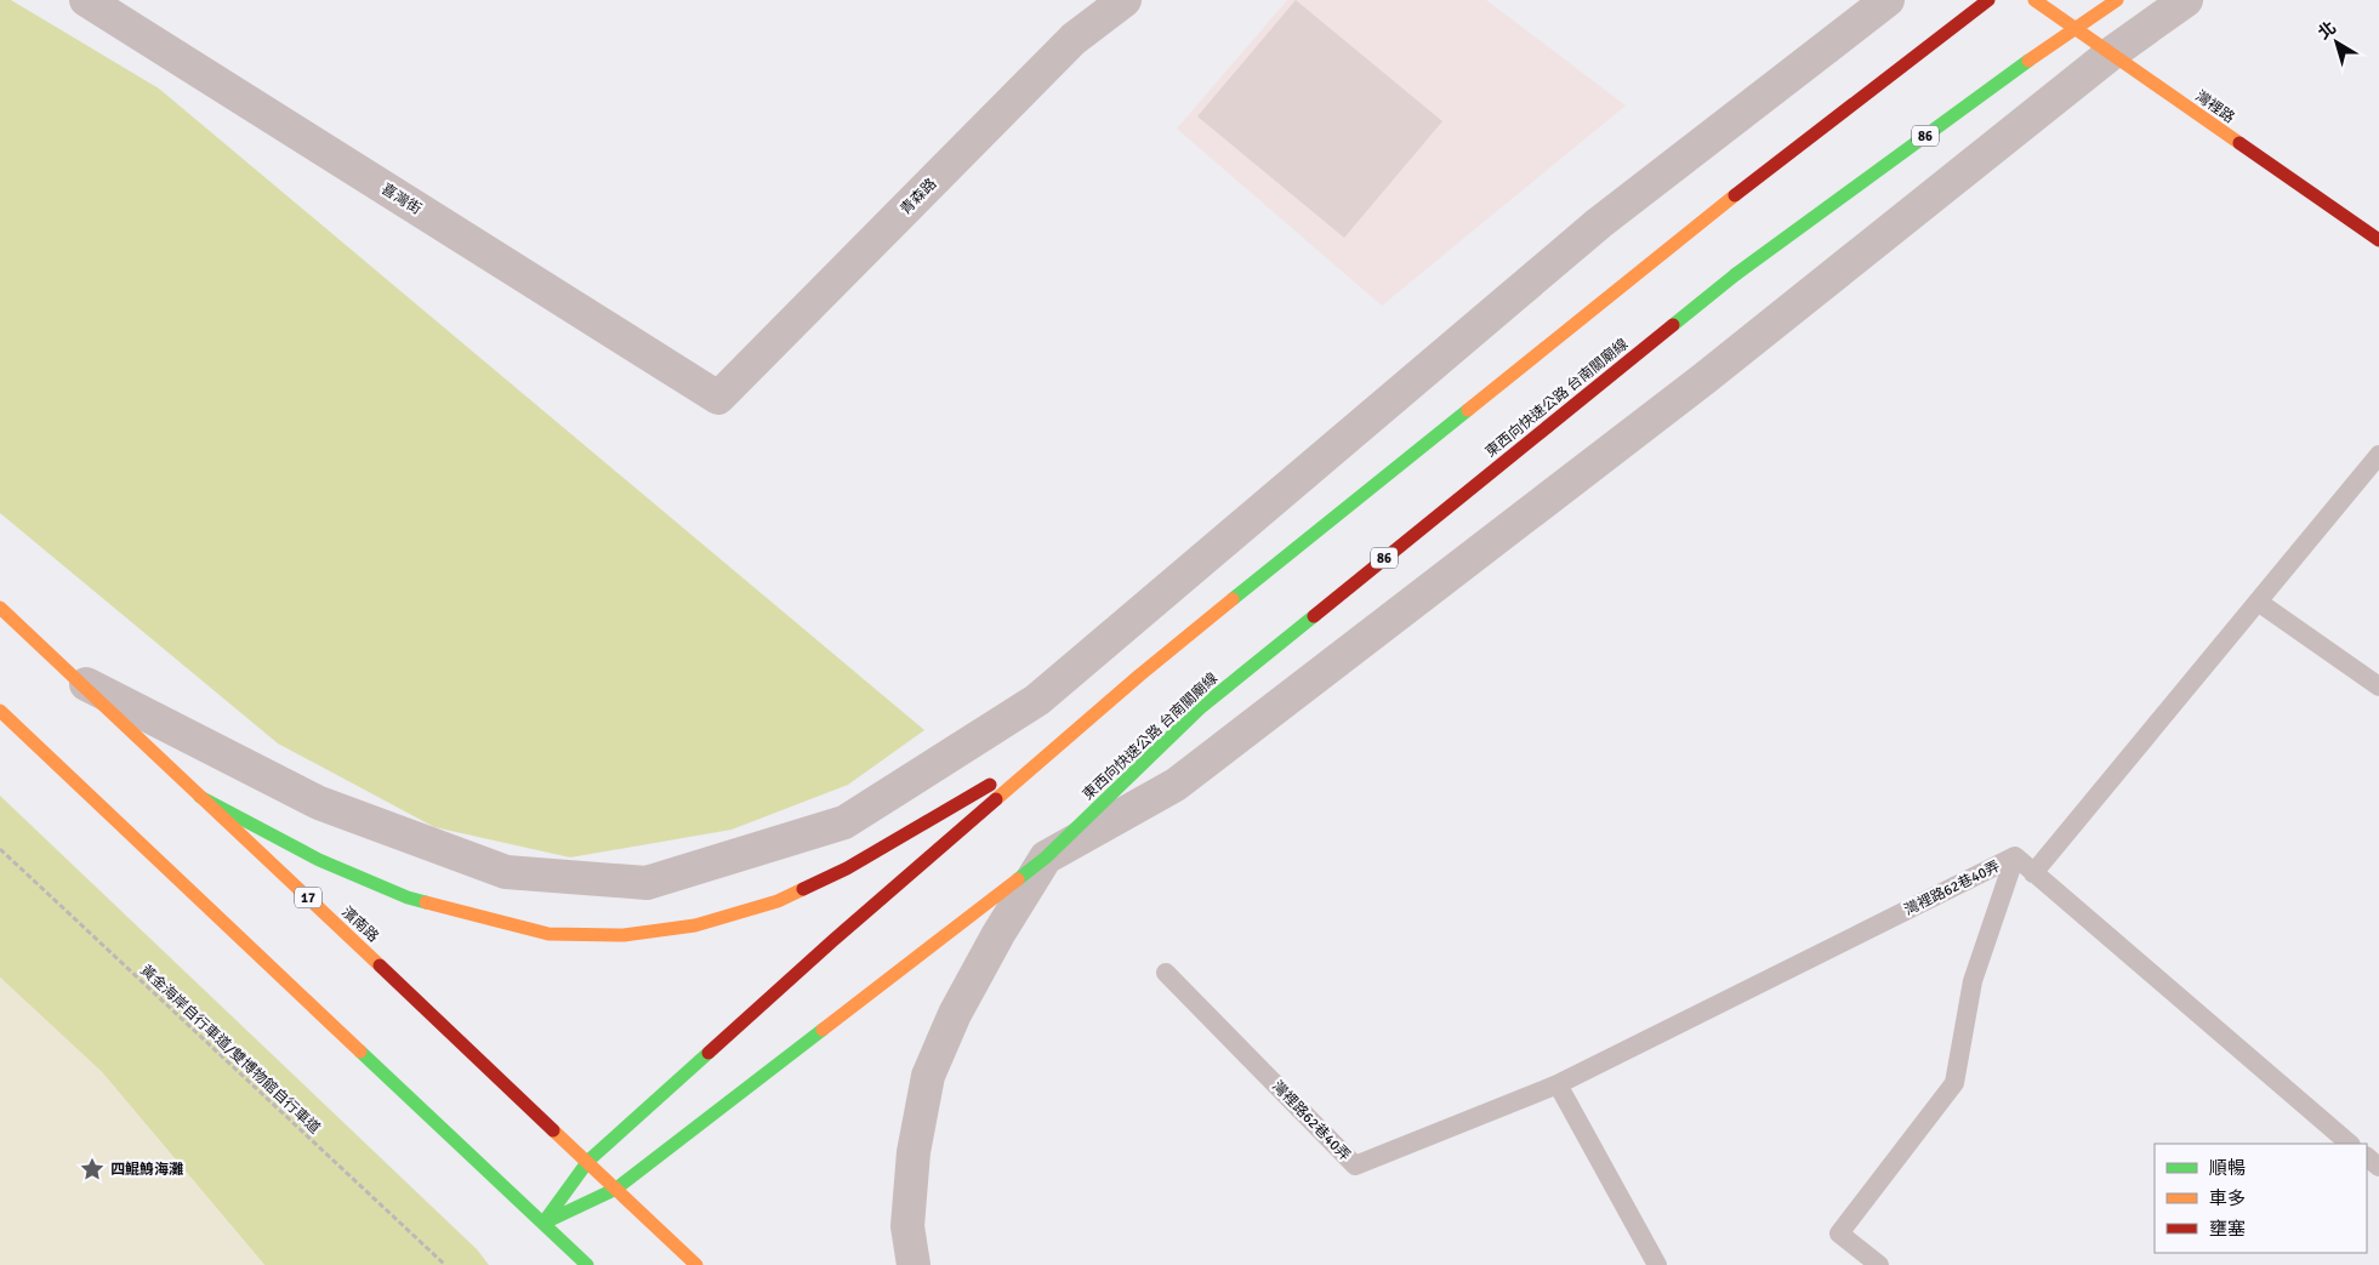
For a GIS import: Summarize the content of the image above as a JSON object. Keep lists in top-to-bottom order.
{
  "streets": {
    "main road": [
      "灣裡路",
      "86",
      "東西向快速公路 台南關廟線",
      "17",
      "濱南路"
    ],
    "street": ["青森路", "喜灣街"],
    "lane": ["灣裡路62巷40弄"],
    "path": ["黃金海岸自行車道/雙博物館自行車道"]
  },
  "crossings": [
    ["青森路", "喜灣街"],
    ["東西向快速公路 台南關廟線", "濱南路"]
  ],
  "places": {
    "place": ["四鯤鯓海灘"]
  },
  "legend": ["順暢", "車多", "壅塞"],
  "north": "top left"
}
